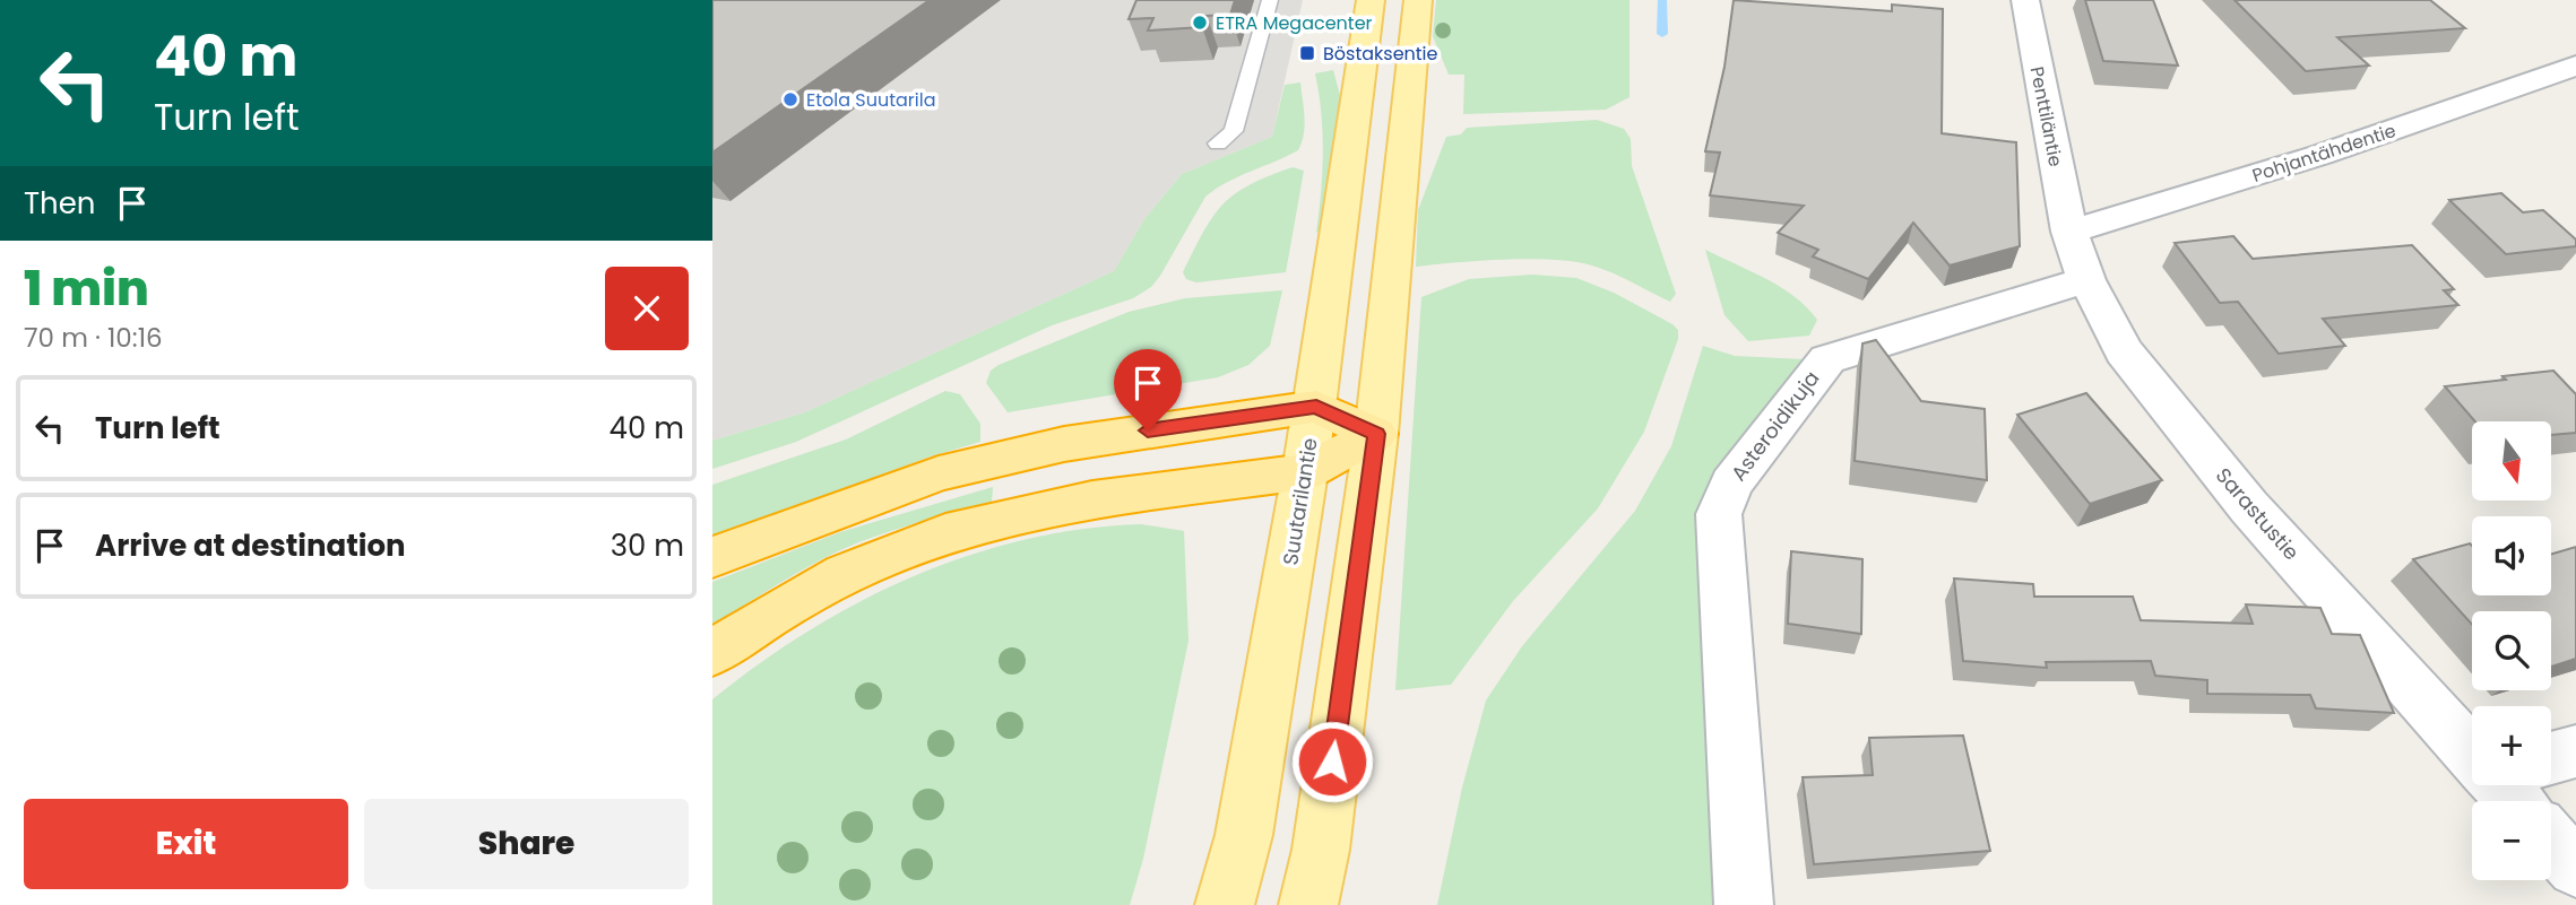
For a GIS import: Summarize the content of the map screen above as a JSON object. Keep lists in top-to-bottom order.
{
  "streets": {
    "main road": ["Suutarilantie"],
    "street": [
      "Penttiläntie",
      "Pohjantähdentie",
      "Asteroidikuja",
      "Sarastustie"
    ]
  },
  "crossings": [
    ["Penttiläntie", "Pohjantähdentie"],
    ["Penttiläntie", "Sarastustie"],
    ["Pohjantähdentie", "Sarastustie"],
    ["Asteroidikuja", "Sarastustie"]
  ],
  "places": {
    "other": ["ETRA Megacenter", "Etola Suutarila"],
    "transit": ["Böstaksentie"]
  },
  "north": "bottom",
  "page": {
    "turn": ["40 m", "Turn left"],
    "then": "Then",
    "heading": ["1 min", "70 m · 10:16"],
    "list": [
      {
        "name": "Turn left",
        "value": "40 m"
      },
      {
        "name": "Arrive at destination",
        "value": "30 m"
      }
    ],
    "map_buttons": ["+", "−"],
    "buttons": ["Exit", "Share"]
  }
}
